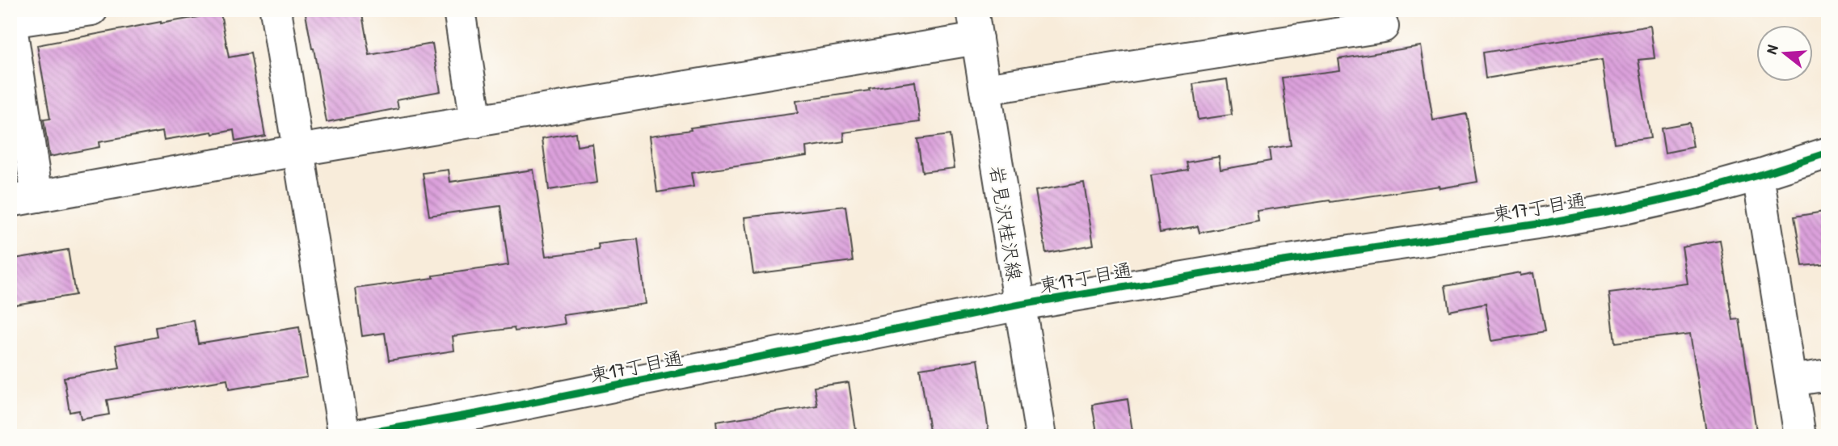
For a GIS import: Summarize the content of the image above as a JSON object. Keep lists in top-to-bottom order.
{
  "streets": {
    "street": ["東17丁目通", "岩見沢桂沢線"]
  },
  "crossings": [
    ["東17丁目通", "岩見沢桂沢線"]
  ],
  "north": "left"
}
